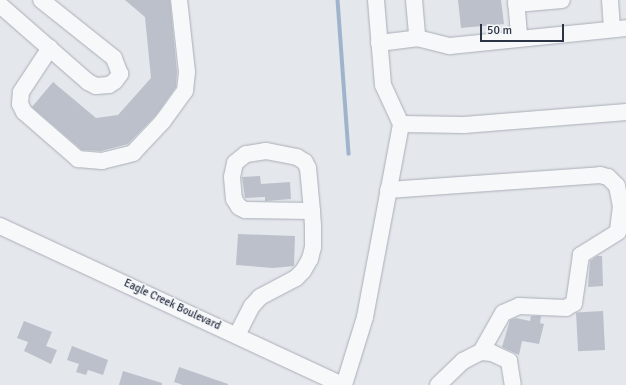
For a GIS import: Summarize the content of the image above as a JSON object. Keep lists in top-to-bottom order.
{
  "streets": {
    "street": ["Eagle Creek Boulevard"]
  },
  "scale_bar": "50 m"
}
